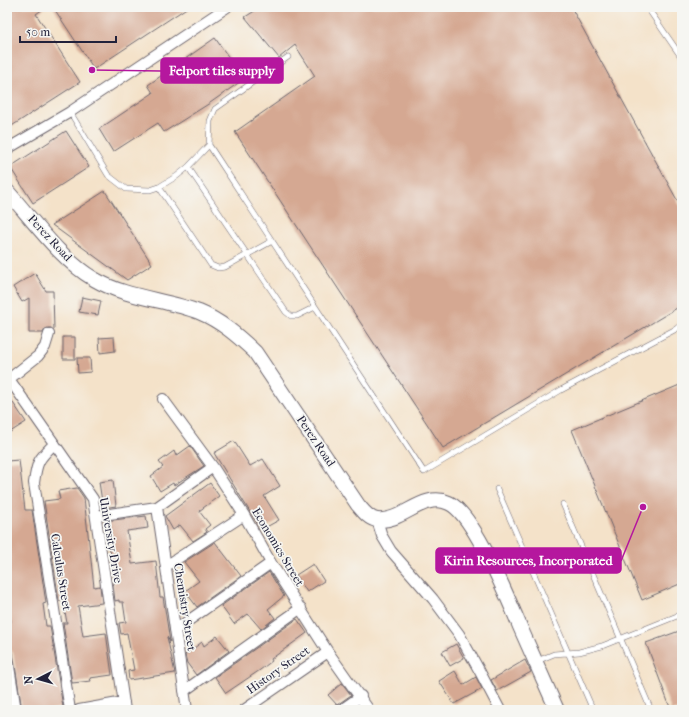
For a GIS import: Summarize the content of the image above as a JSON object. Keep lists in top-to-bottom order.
{
  "streets": {
    "street": [
      "Perez Road",
      "University Drive",
      "Economics Street",
      "Calculus Street",
      "Chemistry Street",
      "History Street"
    ]
  },
  "crossings": [
    ["University Drive", "Calculus Street"],
    ["Economics Street", "History Street"]
  ],
  "places": ["Felport tiles supply", "Kirin Resources, Incorporated"],
  "scale_bar": "50 m",
  "north": "left"
}
